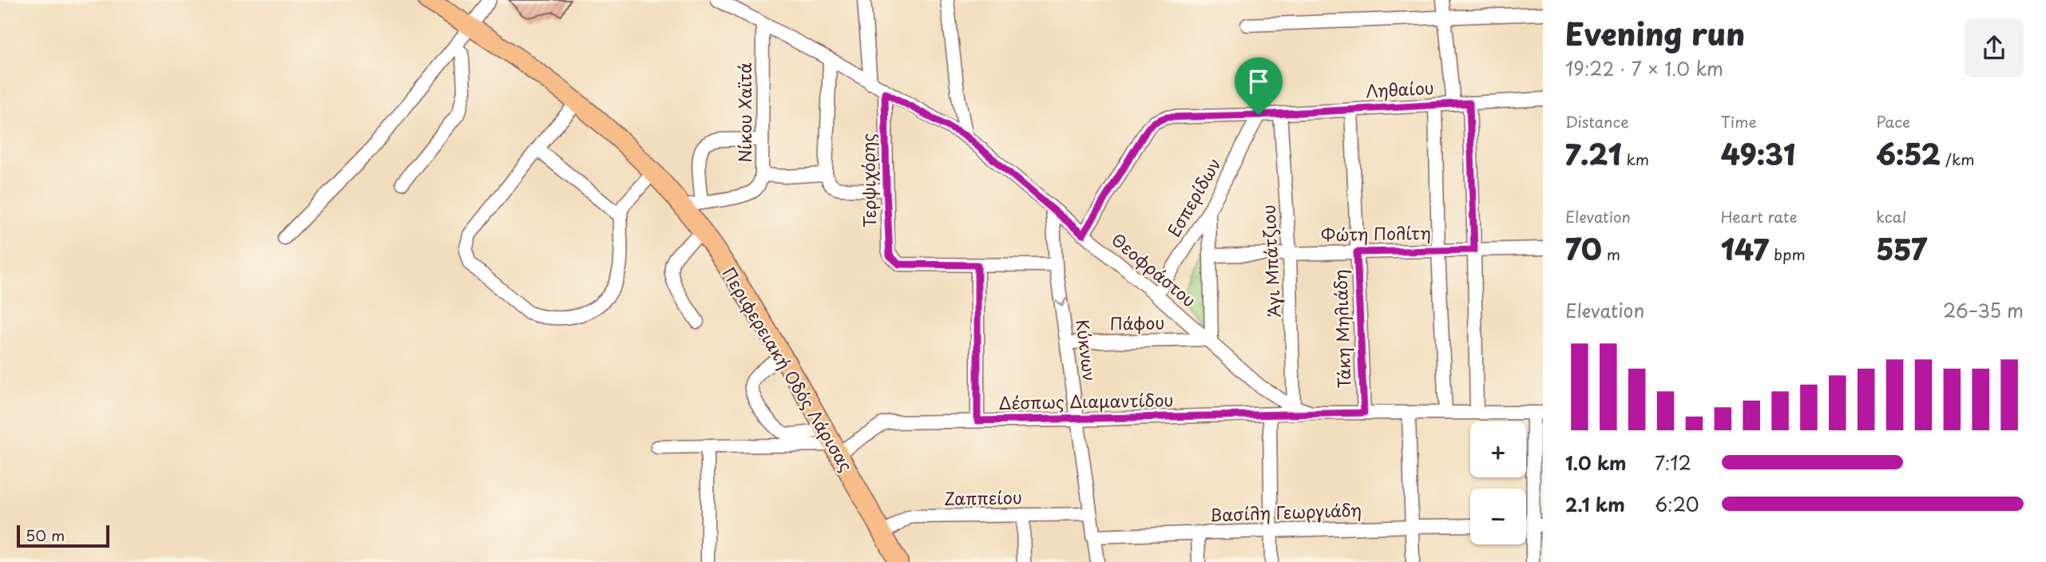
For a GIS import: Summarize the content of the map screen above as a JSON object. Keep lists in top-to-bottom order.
{
  "streets": {
    "highway": ["Περιφερειακή Οδός Λάρισας"],
    "street": [
      "Ληθαίου",
      "Νίκου Χαϊτά",
      "Τερψιχόρης",
      "Εσπερίδων",
      "Φώτη Πολίτη",
      "Άγι Μπάτζιου",
      "Θεοφράστου",
      "Πάφου",
      "Τάκη Μηλιάδη",
      "Κύκνων",
      "Δέσπως Διαμαντίδου",
      "Ζαππείου",
      "Βασίλη Γεωργιάδη"
    ]
  },
  "crossings": [
    ["Ληθαίου", "Εσπερίδων"],
    ["Ληθαίου", "Άγι Μπάτζιου"],
    ["Ληθαίου", "Θεοφράστου"],
    ["Ληθαίου", "Τάκη Μηλιάδη"],
    ["Νίκου Χαϊτά", "Θεοφράστου"],
    ["Νίκου Χαϊτά", "Περιφερειακή Οδός Λάρισας"],
    ["Τερψιχόρης", "Θεοφράστου"],
    ["Εσπερίδων", "Θεοφράστου"],
    ["Φώτη Πολίτη", "Άγι Μπάτζιου"],
    ["Φώτη Πολίτη", "Τάκη Μηλιάδη"],
    ["Άγι Μπάτζιου", "Θεοφράστου"],
    ["Θεοφράστου", "Πάφου"],
    ["Θεοφράστου", "Τάκη Μηλιάδη"],
    ["Θεοφράστου", "Κύκνων"],
    ["Θεοφράστου", "Δέσπως Διαμαντίδου"],
    ["Πάφου", "Κύκνων"],
    ["Κύκνων", "Δέσπως Διαμαντίδου"],
    ["Κύκνων", "Ζαππείου"],
    ["Κύκνων", "Βασίλη Γεωργιάδη"],
    ["Περιφερειακή Οδός Λάρισας", "Δέσπως Διαμαντίδου"],
    ["Περιφερειακή Οδός Λάρισας", "Ζαππείου"]
  ],
  "scale_bar": "50 m",
  "page": {
    "heading": ["Evening run", "19:22 · 7 × 1.0 km"],
    "stats": [
      ["Distance", "7.21 km"],
      ["Time", "49:31"],
      ["Pace", "6:52 /km"],
      ["Elevation", "70 m"],
      ["Heart rate", "147 bpm"],
      ["kcal", "557"]
    ],
    "chart": ["Elevation", "26–35 m"],
    "map_buttons": ["+", "−"],
    "list": [
      {
        "name": "1.0 km",
        "note": "7:12"
      },
      {
        "name": "2.1 km",
        "note": "6:20"
      }
    ],
    "scale": "50 m"
  }
}
